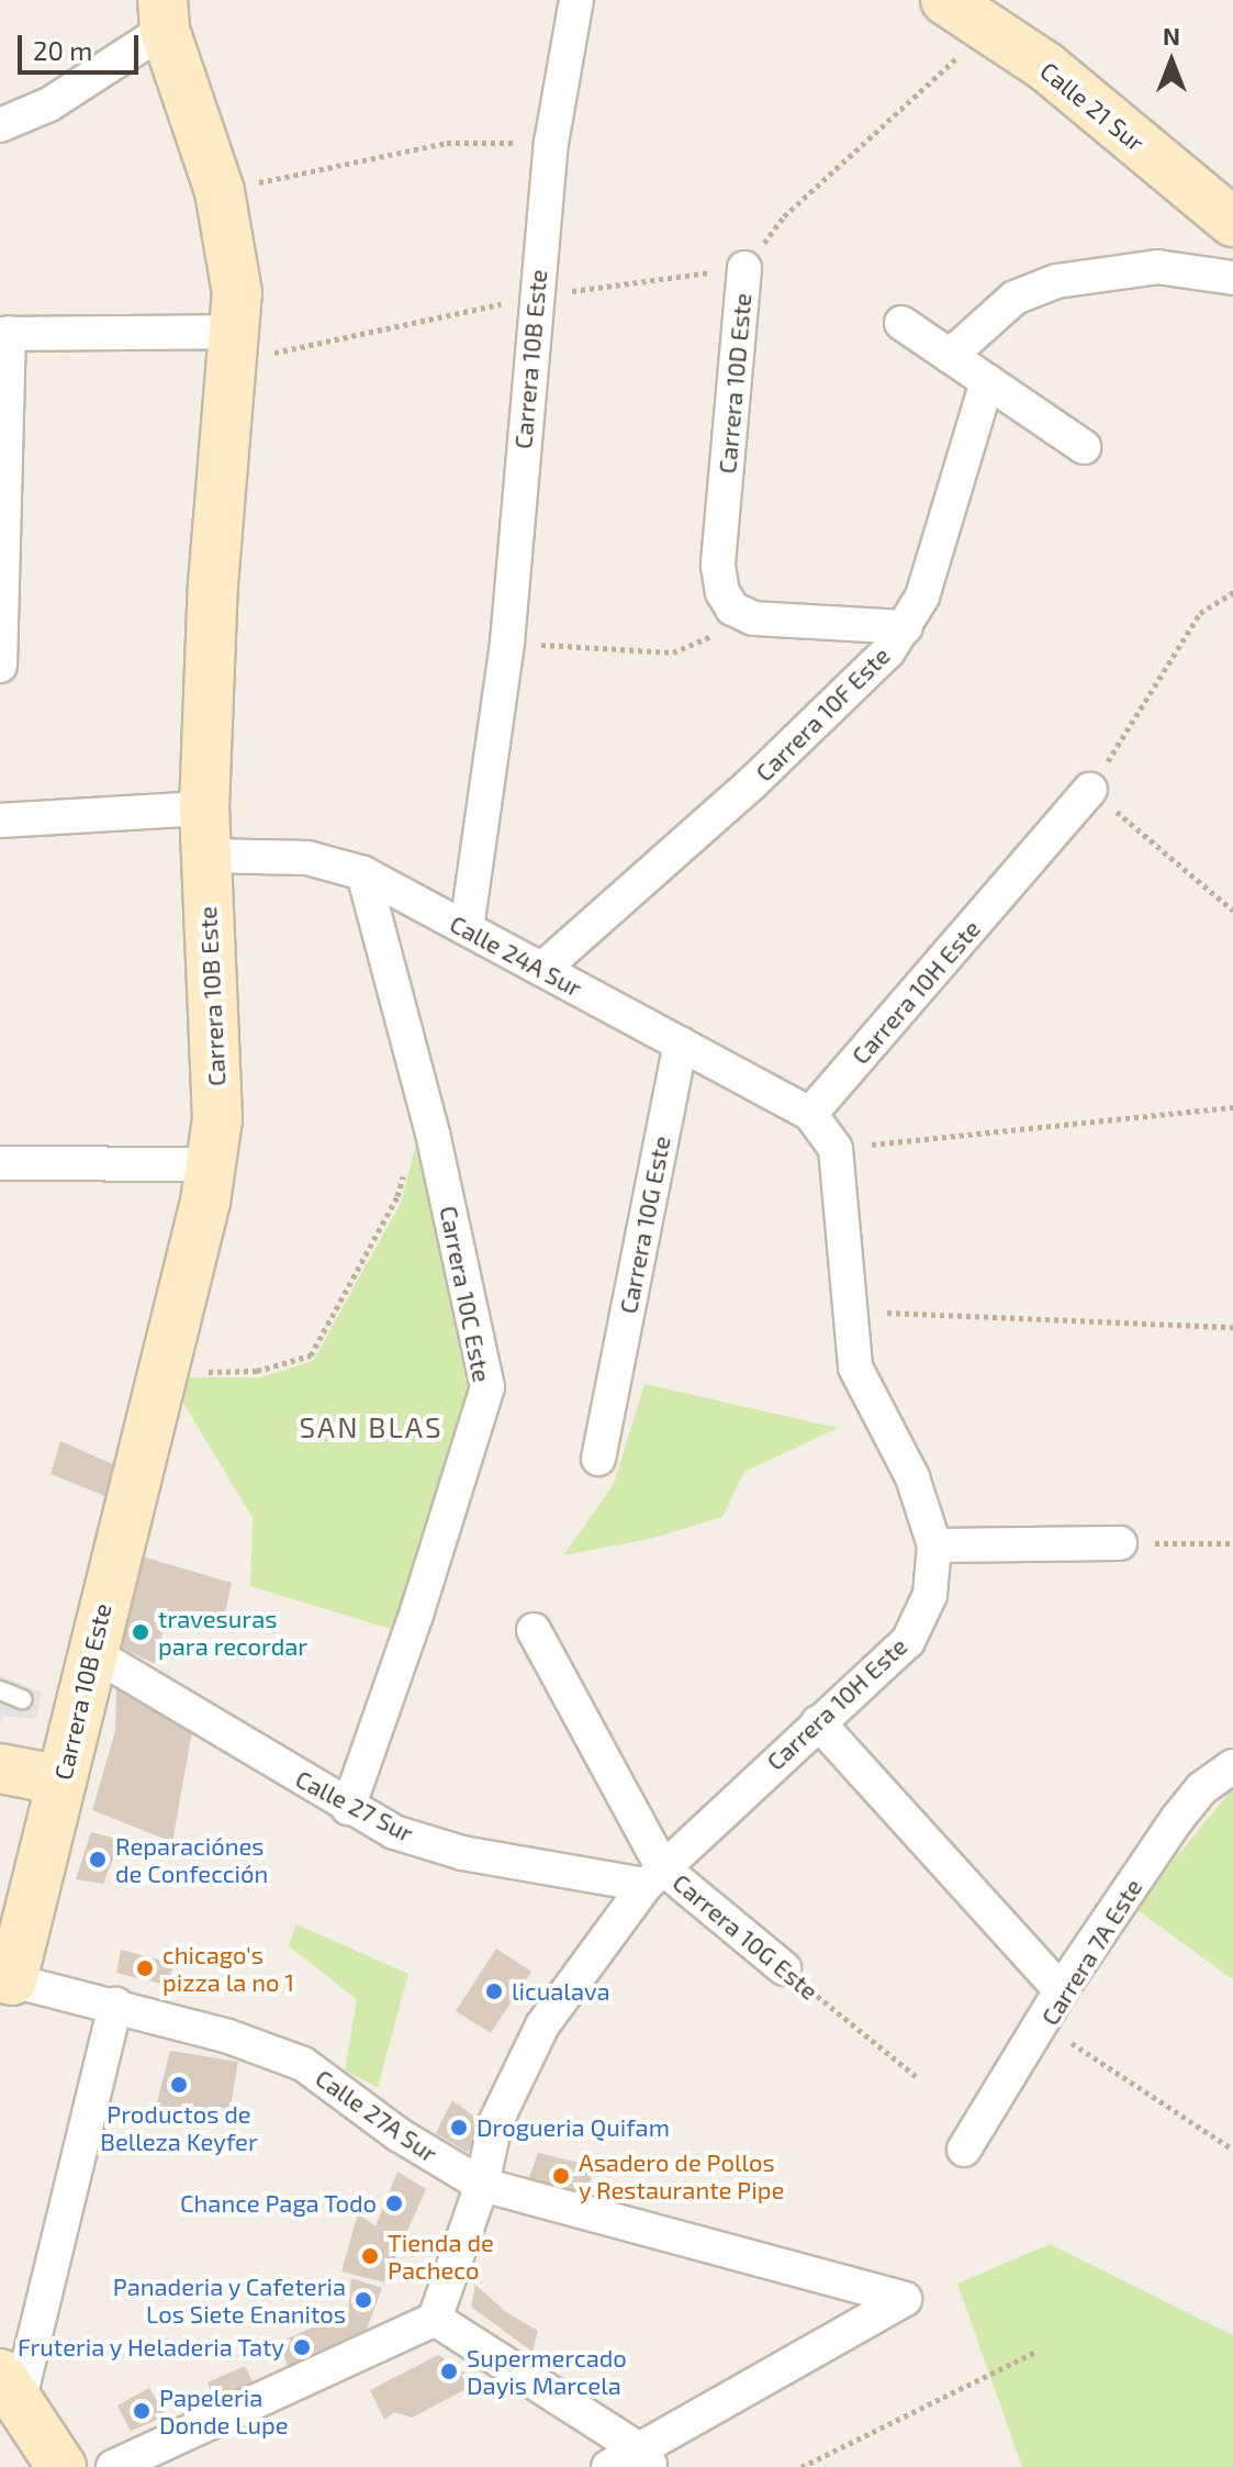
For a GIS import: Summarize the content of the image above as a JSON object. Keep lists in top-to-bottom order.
{
  "streets": {
    "street": [
      "Calle 21 Sur",
      "Carrera 10B Este",
      "Carrera 10D Este",
      "Carrera 10F Este",
      "Calle 24A Sur",
      "Carrera 10H Este",
      "Carrera 10G Este",
      "Carrera 10C Este",
      "Calle 27 Sur",
      "Carrera 7A Este",
      "Calle 27A Sur"
    ]
  },
  "crossings": [
    ["Calle 21 Sur", "Carrera 10D Este"],
    ["Carrera 10B Este", "Calle 24A Sur"],
    ["Carrera 10B Este", "Calle 27 Sur"],
    ["Carrera 10B Este", "Calle 27A Sur"],
    ["Carrera 10F Este", "Calle 24A Sur"],
    ["Calle 24A Sur", "Carrera 10H Este"],
    ["Calle 24A Sur", "Carrera 10G Este"],
    ["Calle 24A Sur", "Carrera 10C Este"],
    ["Carrera 10H Este", "Carrera 10G Este"],
    ["Carrera 10H Este", "Calle 27 Sur"],
    ["Carrera 10H Este", "Calle 27A Sur"],
    ["Carrera 10G Este", "Calle 27 Sur"],
    ["Carrera 10C Este", "Calle 27 Sur"]
  ],
  "districts": ["SAN BLAS"],
  "places": [
    "travesuras para recordar",
    "Reparaciónes de Confección",
    "chicago's pizza la no 1",
    "licualava",
    "Productos de Belleza Keyfer",
    "Drogueria Quifam",
    "Asadero de Pollos y Restaurante Pipe",
    "Chance Paga Todo",
    "Tienda de Pacheco",
    "Panaderia y Cafeteria Los Siete Enanitos",
    "Fruteria y Heladeria Taty",
    "Supermercado Dayis Marcela",
    "Papeleria Donde Lupe"
  ],
  "scale_bar": "20 m",
  "north": "top"
}
